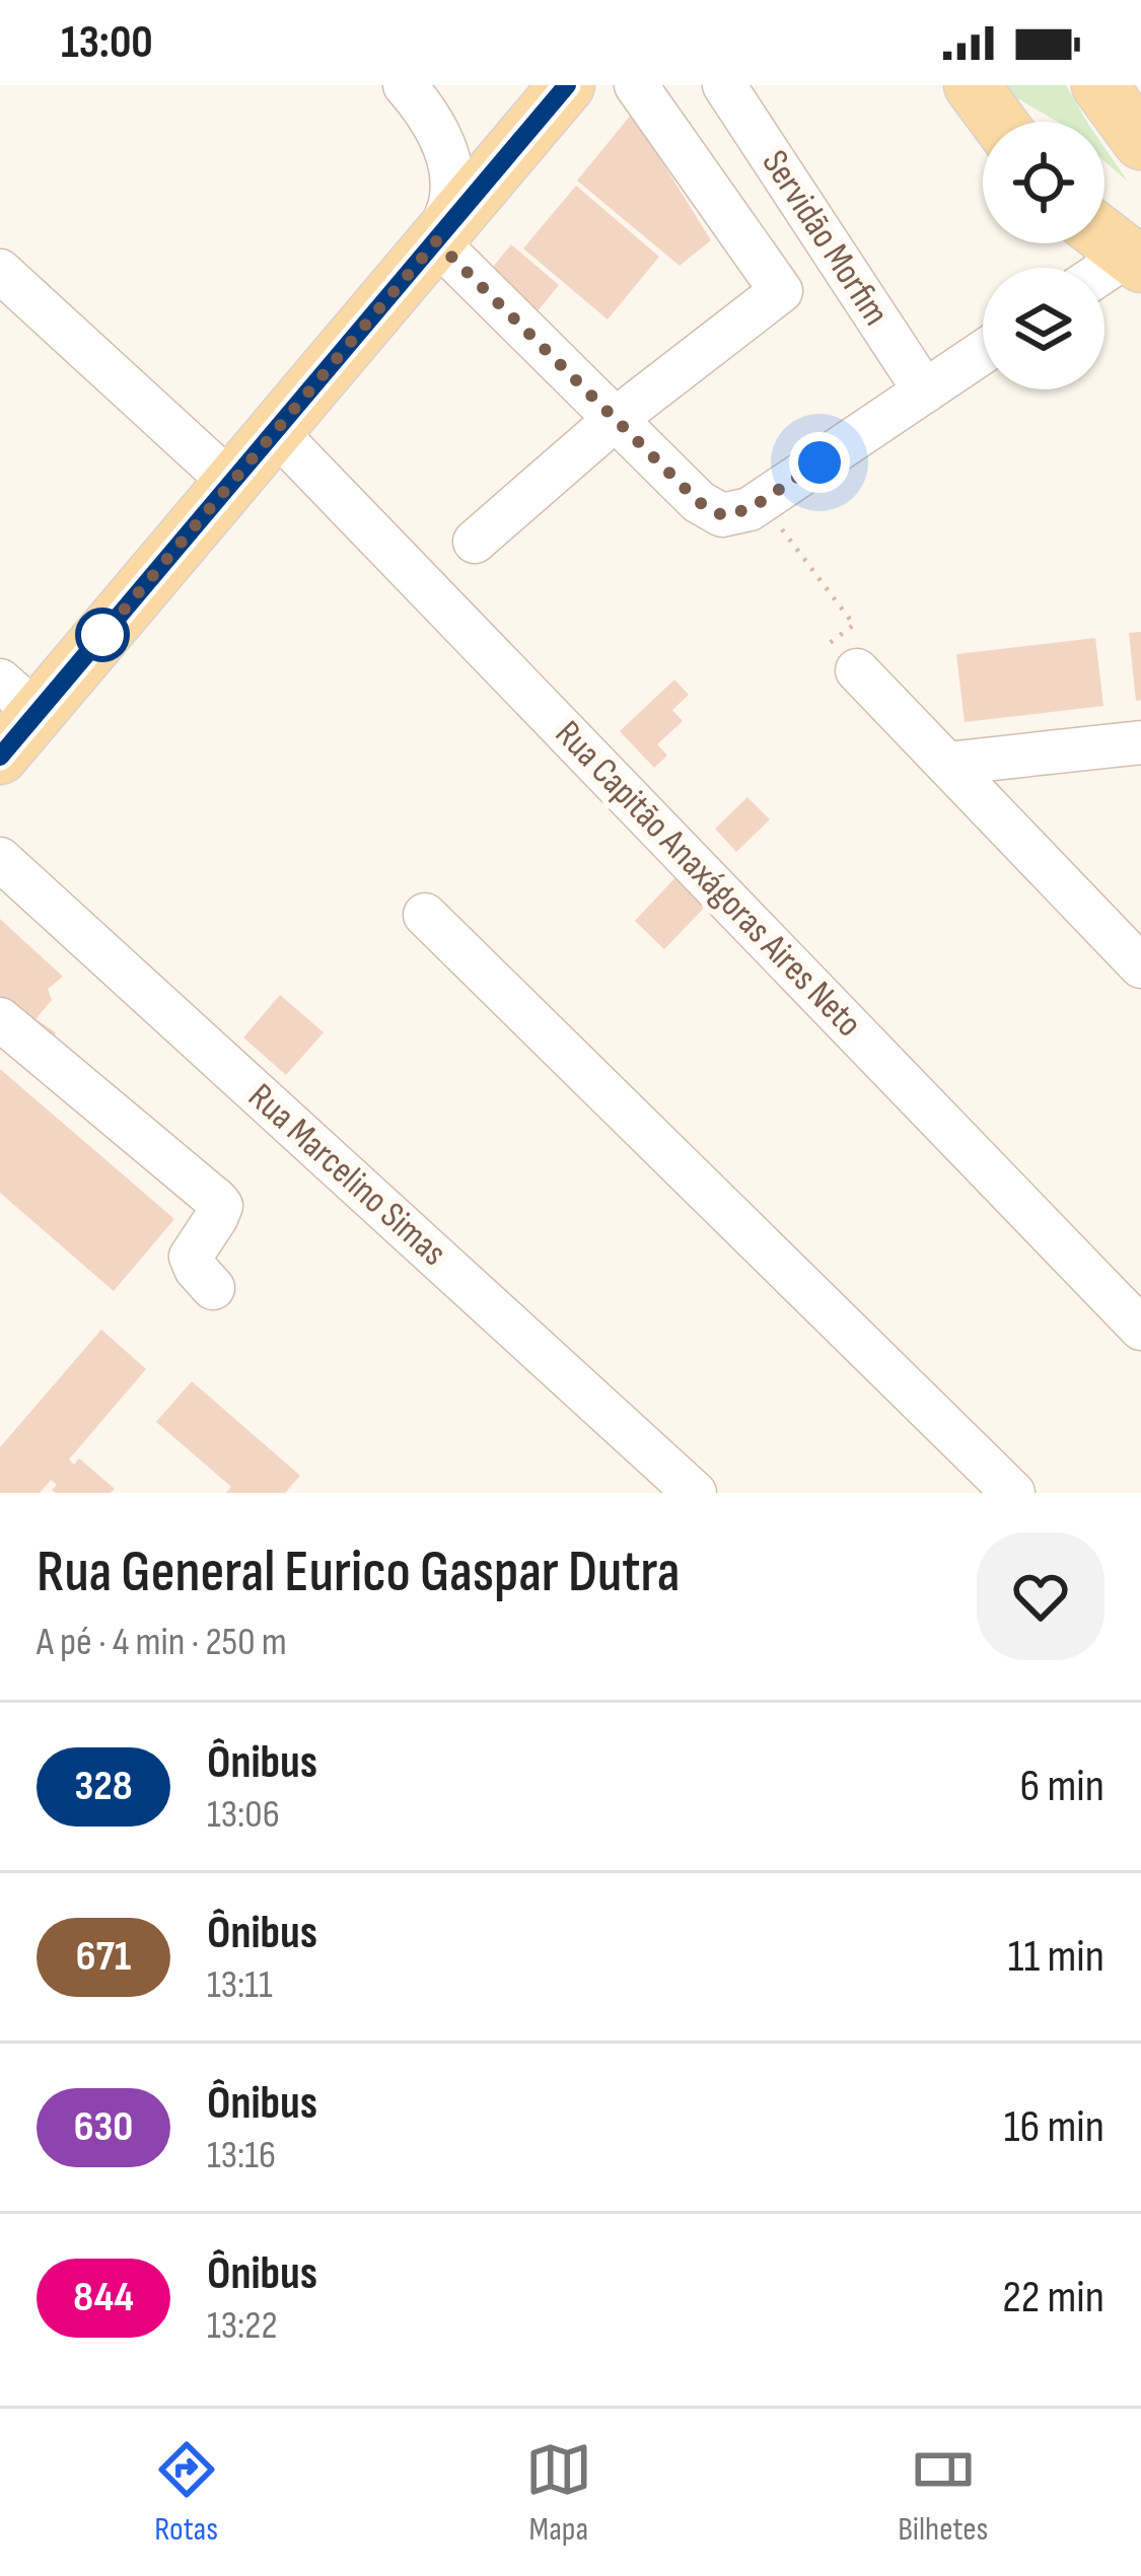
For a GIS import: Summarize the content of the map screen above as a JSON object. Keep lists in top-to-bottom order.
{
  "streets": {
    "street": ["Servidão Morfim", "Rua Capitão Anaxágoras Aires Neto", "Rua Marcelino Simas"]
  },
  "lines": ["bus line 328"],
  "page": {
    "status": "13:00",
    "heading": ["Rua General Eurico Gaspar Dutra", "A pé · 4 min · 250 m"],
    "list": [
      {
        "mark": "328",
        "name": "Ônibus",
        "note": "13:06",
        "value": "6 min"
      },
      {
        "mark": "671",
        "name": "Ônibus",
        "note": "13:11",
        "value": "11 min"
      },
      {
        "mark": "630",
        "name": "Ônibus",
        "note": "13:16",
        "value": "16 min"
      },
      {
        "mark": "844",
        "name": "Ônibus",
        "note": "13:22",
        "value": "22 min"
      }
    ],
    "tabs": ["Rotas", "Mapa", "Bilhetes"]
  }
}
